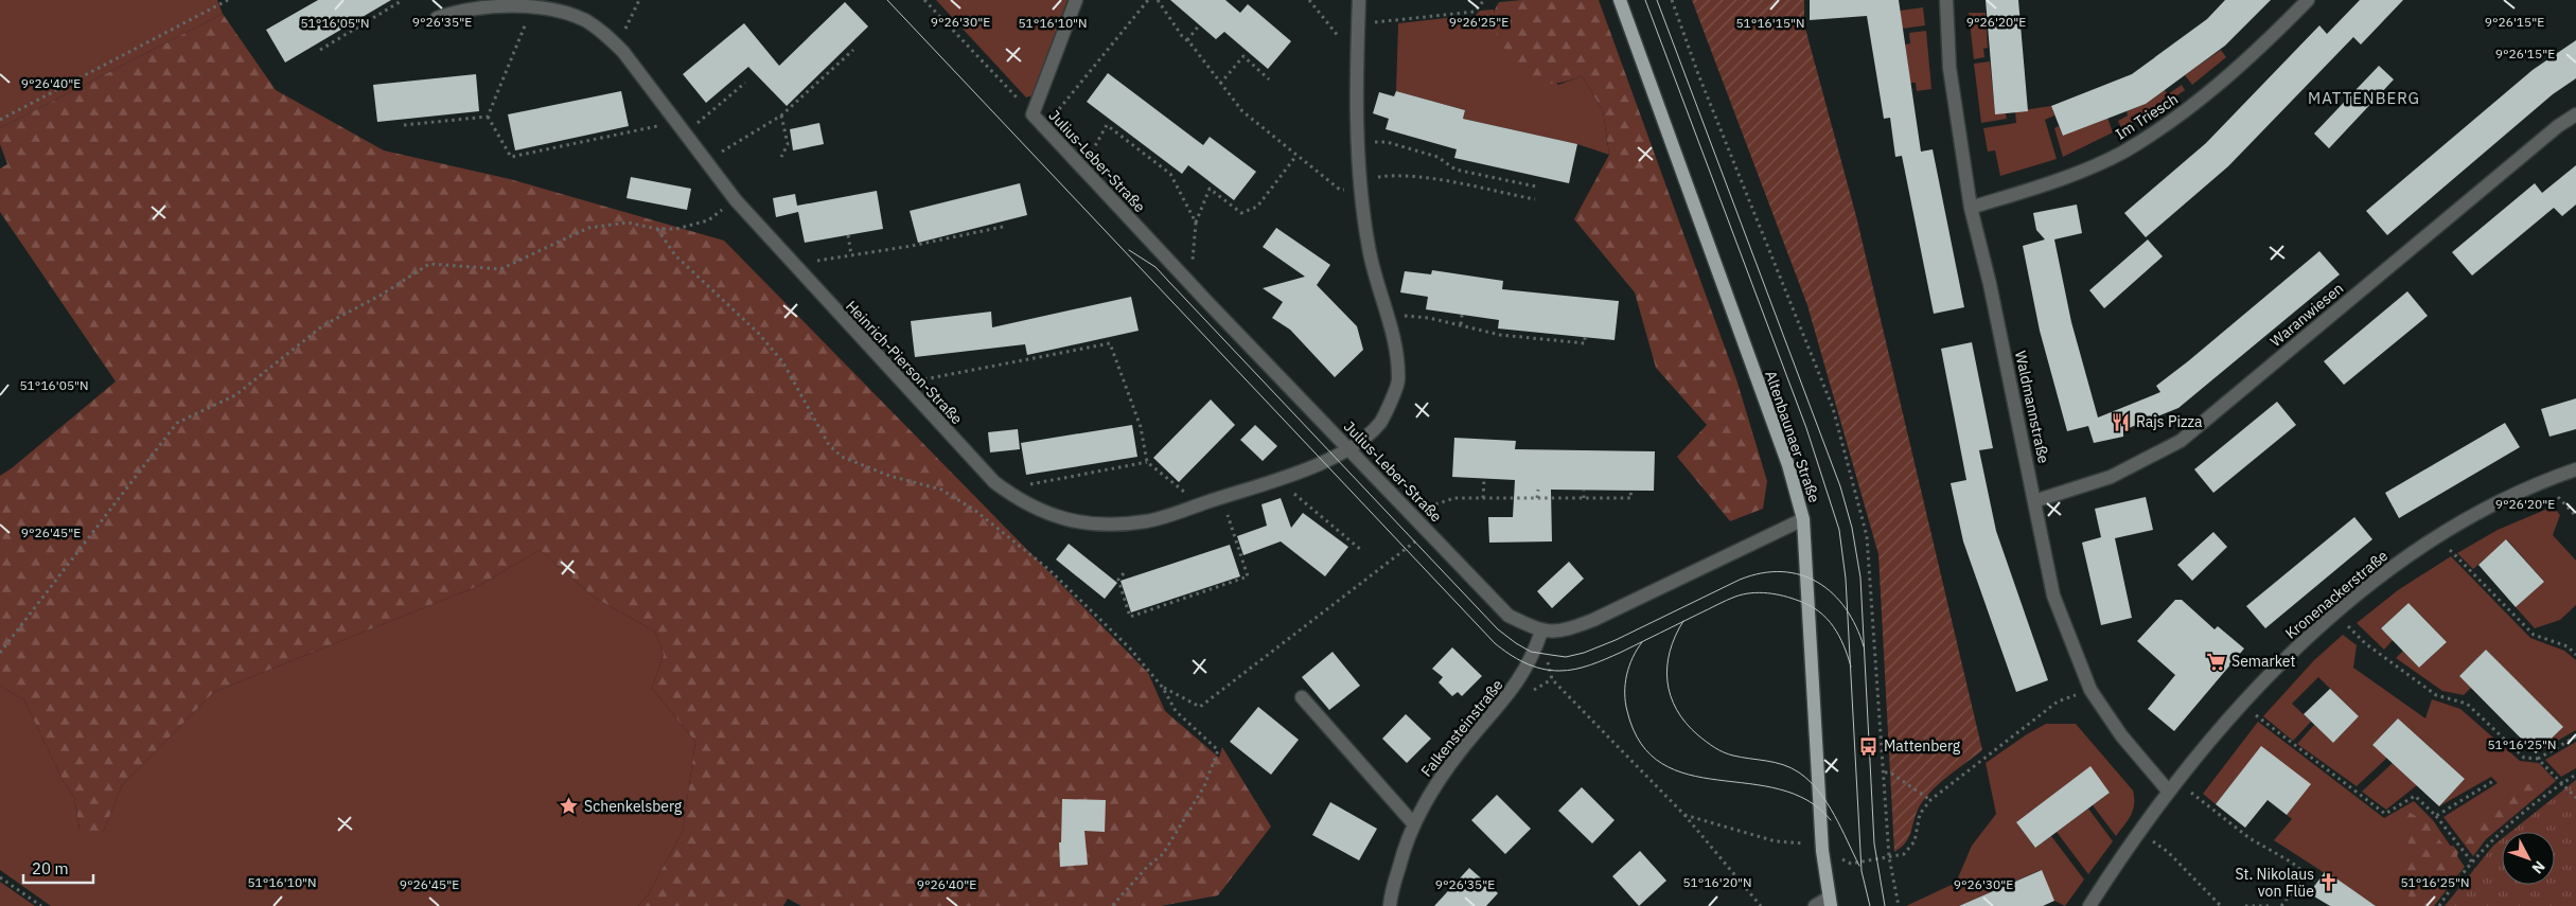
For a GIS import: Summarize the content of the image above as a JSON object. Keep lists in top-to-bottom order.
{
  "streets": {
    "main road": ["Altenbaunaer Straße"],
    "street": [
      "Im Triesch",
      "Julius-Leber-Straße",
      "Waranwiesen",
      "Heinrich-Pierson-Straße",
      "Waldmannstraße",
      "Kronenackerstraße",
      "Falkensteinstraße"
    ]
  },
  "crossings": [
    ["Im Triesch", "Waldmannstraße"],
    ["Julius-Leber-Straße", "Heinrich-Pierson-Straße"],
    ["Julius-Leber-Straße", "Altenbaunaer Straße"],
    ["Julius-Leber-Straße", "Falkensteinstraße"],
    ["Waranwiesen", "Waldmannstraße"],
    ["Waldmannstraße", "Kronenackerstraße"]
  ],
  "districts": ["MATTENBERG"],
  "places": {
    "restaurant": ["Rajs Pizza"],
    "supermarket": ["Semarket"],
    "bus stop": ["Mattenberg"],
    "place": ["Schenkelsberg"],
    "church": ["St. Nikolaus von Flüe"]
  },
  "scale_bar": "20 m",
  "north": "bottom right",
  "coordinates": [
    "9°26'35\"E",
    "9°26'30\"E",
    "9°26'25\"E",
    "9°26'20\"E",
    "9°26'15\"E",
    "51°16'05\"N",
    "51°16'10\"N",
    "51°16'15\"N",
    "9°26'40\"E",
    "9°26'45\"E",
    "51°16'25\"N",
    "51°16'20\"N"
  ]
}
